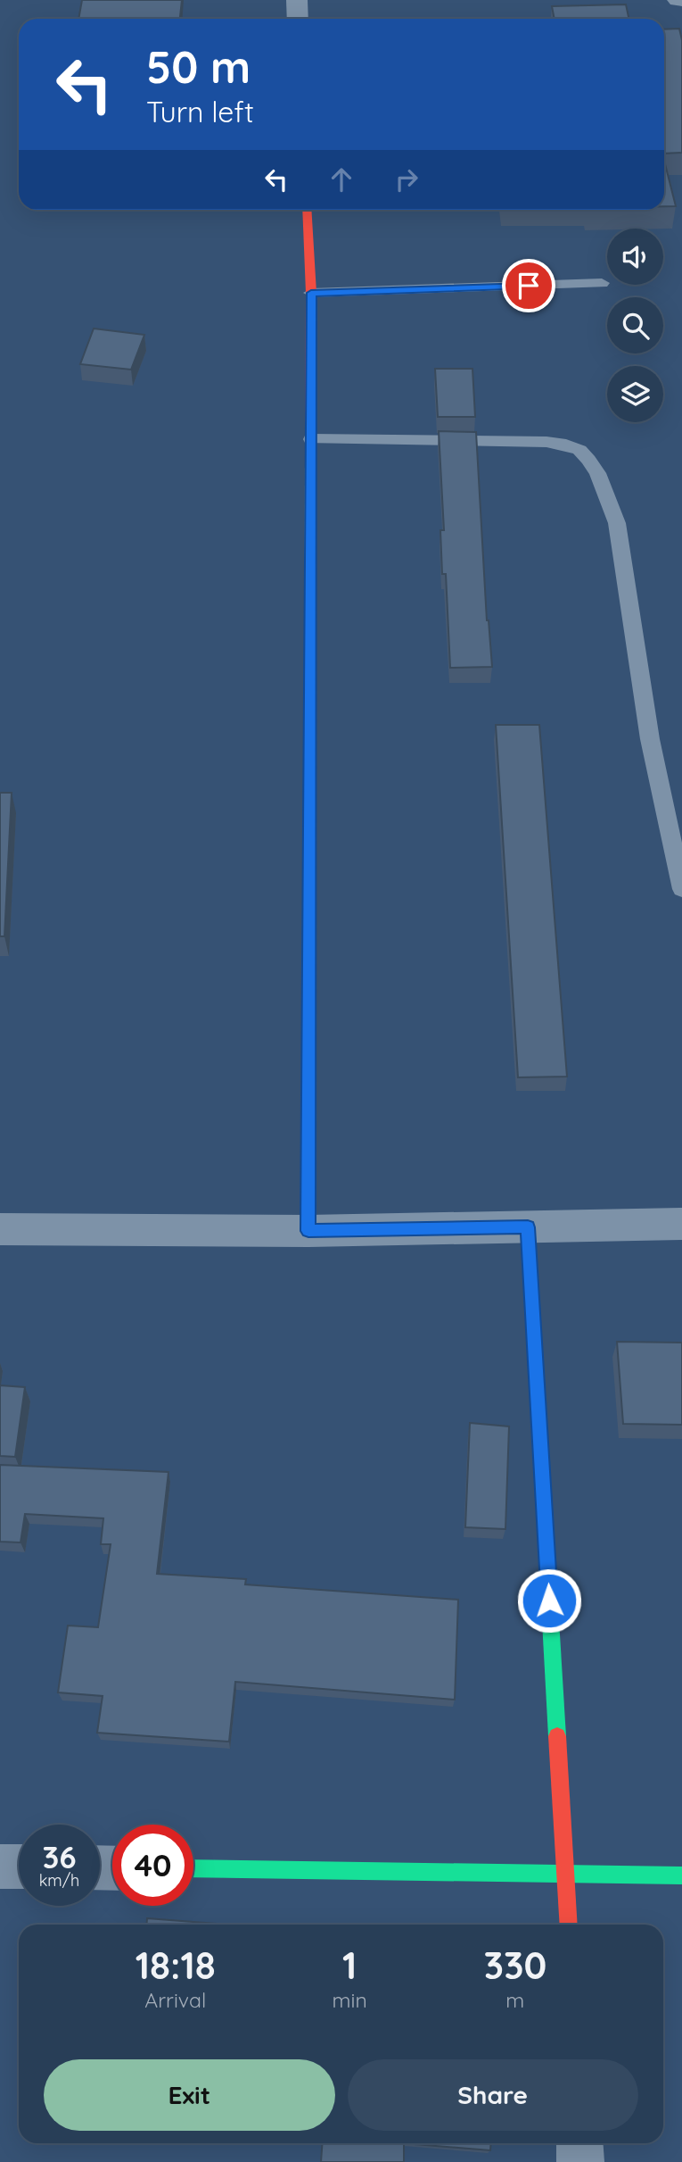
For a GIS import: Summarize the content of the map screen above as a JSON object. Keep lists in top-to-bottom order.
{
  "page": {
    "turn": ["50 m", "Turn left"],
    "speed": "36 km/h",
    "limit": "40",
    "eta": [
      "18:18",
      "Arrival",
      "1",
      "min",
      "330",
      "m"
    ],
    "buttons": ["Exit", "Share"]
  }
}
